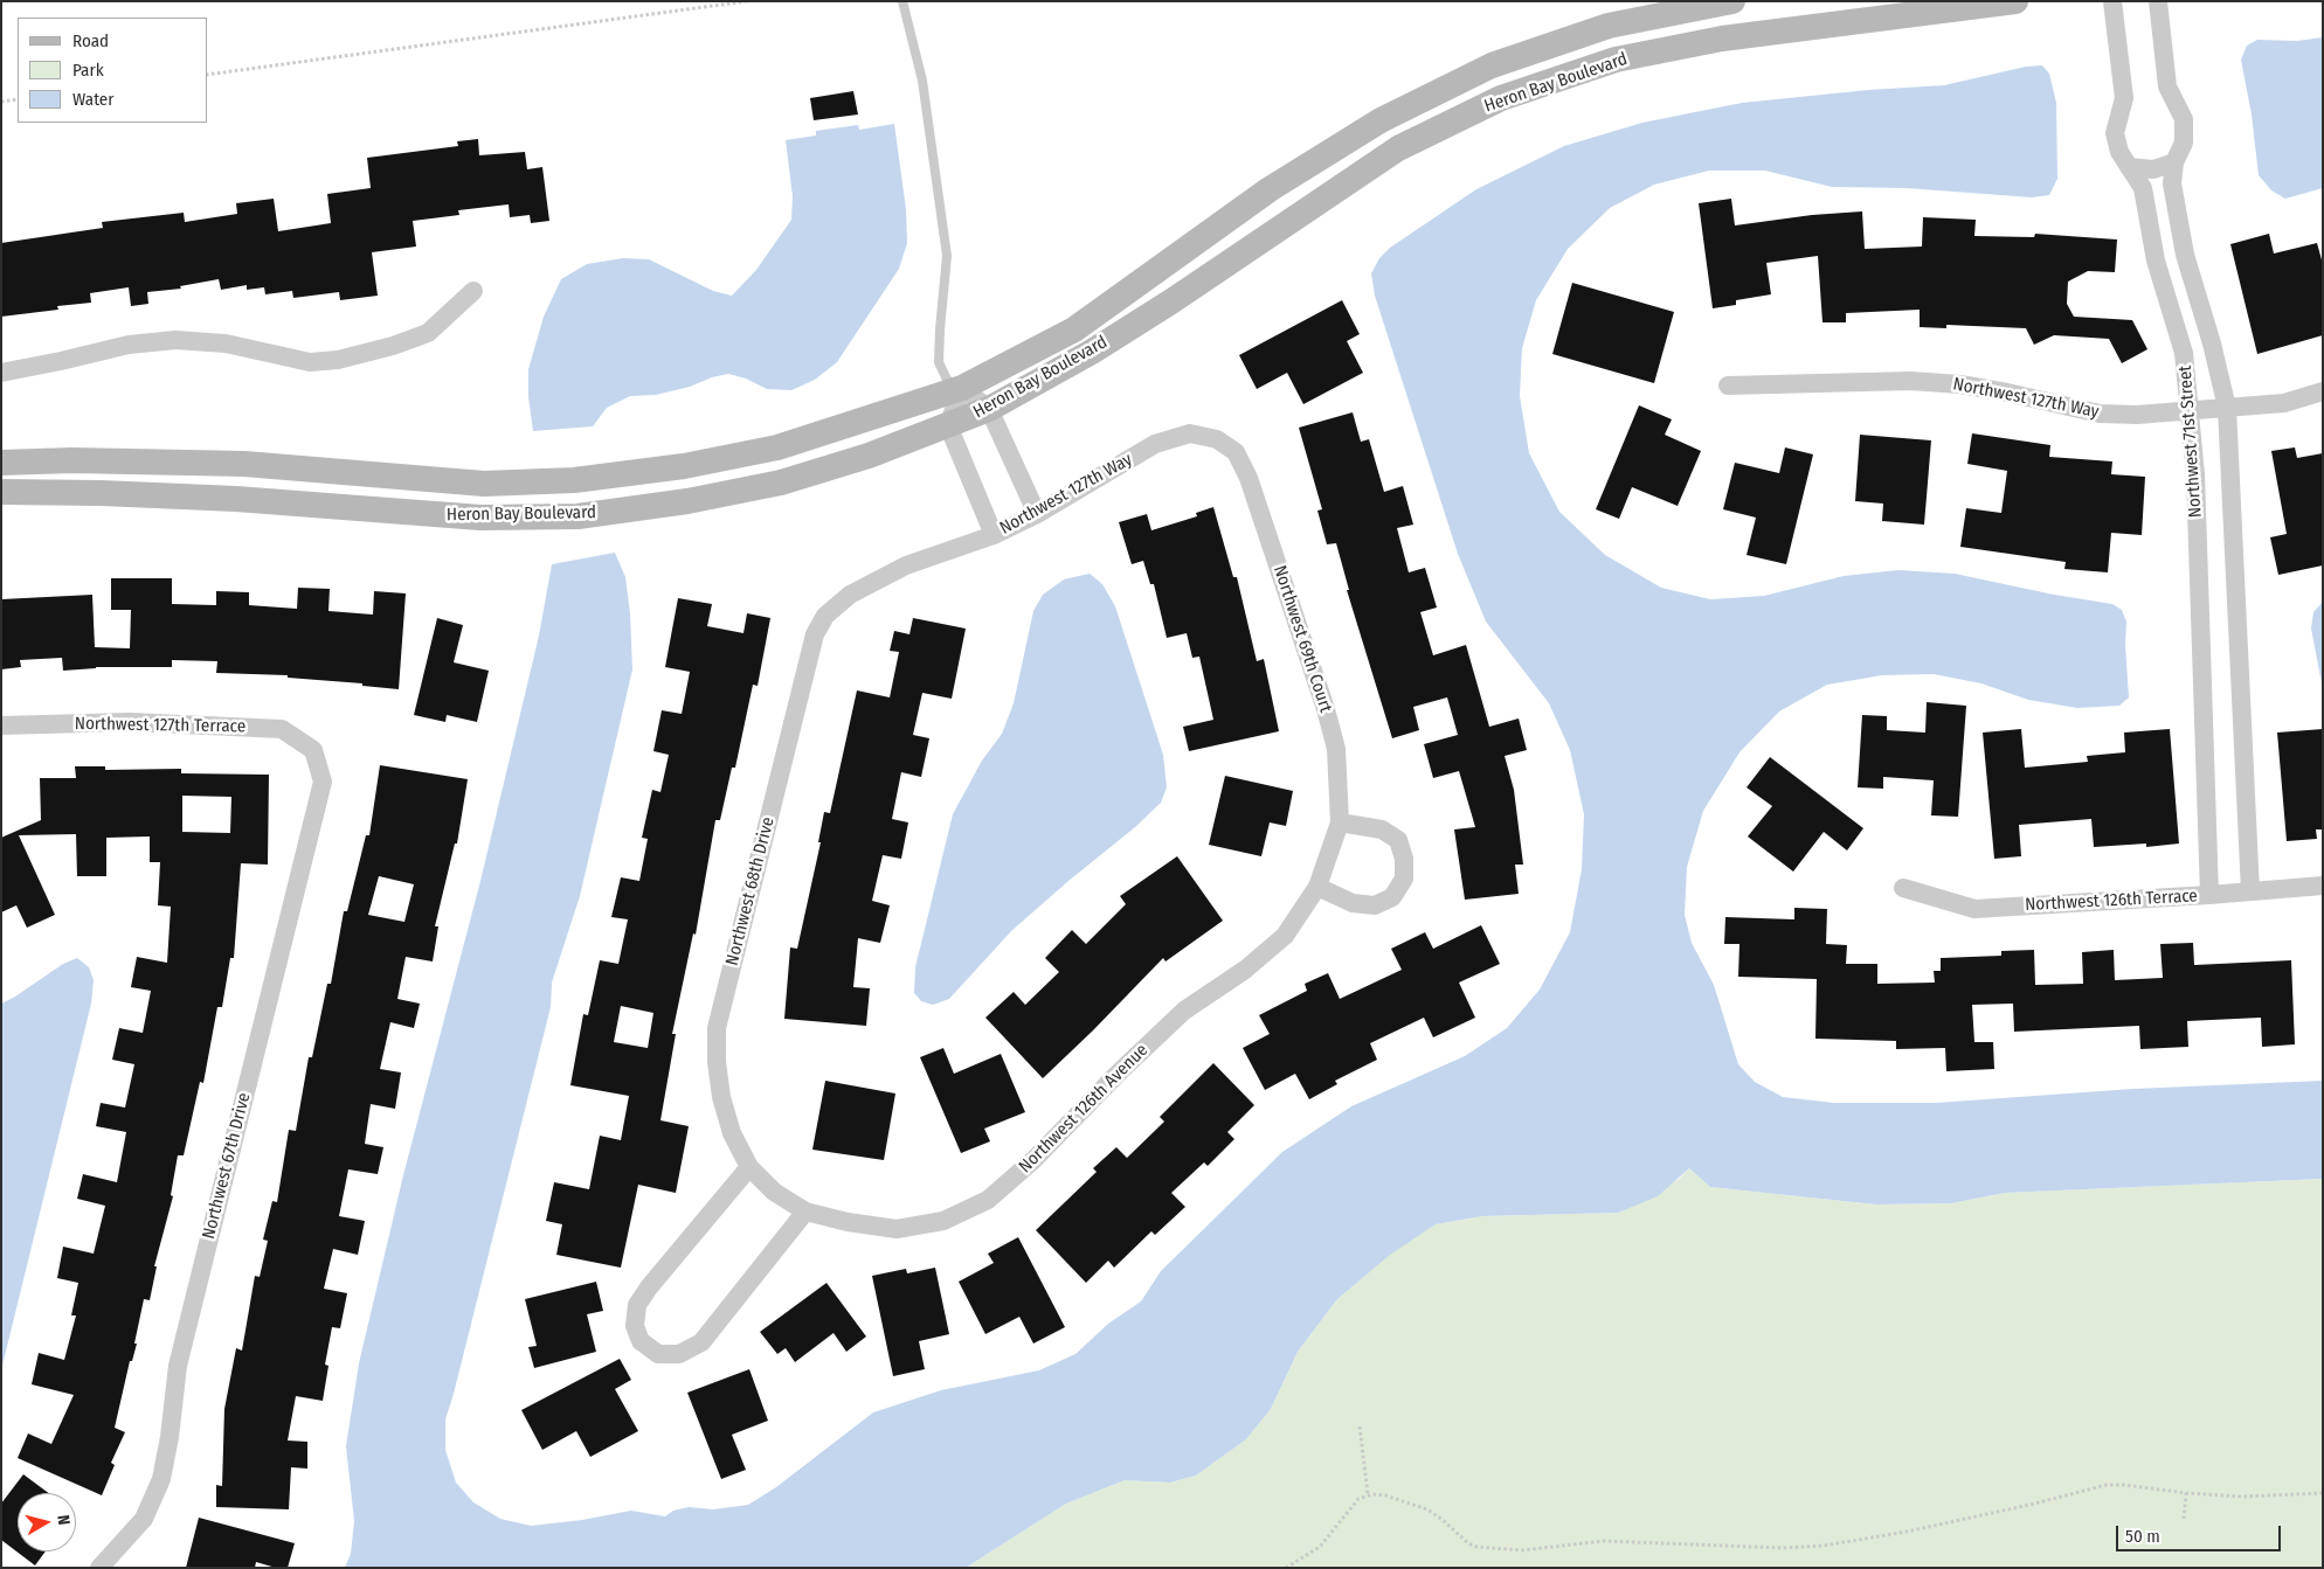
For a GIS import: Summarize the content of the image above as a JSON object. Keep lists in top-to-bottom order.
{
  "streets": {
    "street": [
      "Heron Bay Boulevard",
      "Northwest 127th Way",
      "Northwest 71st Street",
      "Northwest 69th Court",
      "Northwest 127th Terrace",
      "Northwest 68th Drive",
      "Northwest 126th Terrace",
      "Northwest 126th Avenue",
      "Northwest 67th Drive"
    ]
  },
  "crossings": [
    ["Northwest 127th Way", "Northwest 71st Street"],
    ["Northwest 127th Way", "Northwest 69th Court"],
    ["Northwest 127th Way", "Northwest 68th Drive"],
    ["Northwest 71st Street", "Northwest 126th Terrace"],
    ["Northwest 69th Court", "Northwest 126th Avenue"],
    ["Northwest 127th Terrace", "Northwest 67th Drive"],
    ["Northwest 68th Drive", "Northwest 126th Avenue"]
  ],
  "legend": ["Road", "Park", "Water"],
  "scale_bar": "50 m",
  "north": "right"
}
